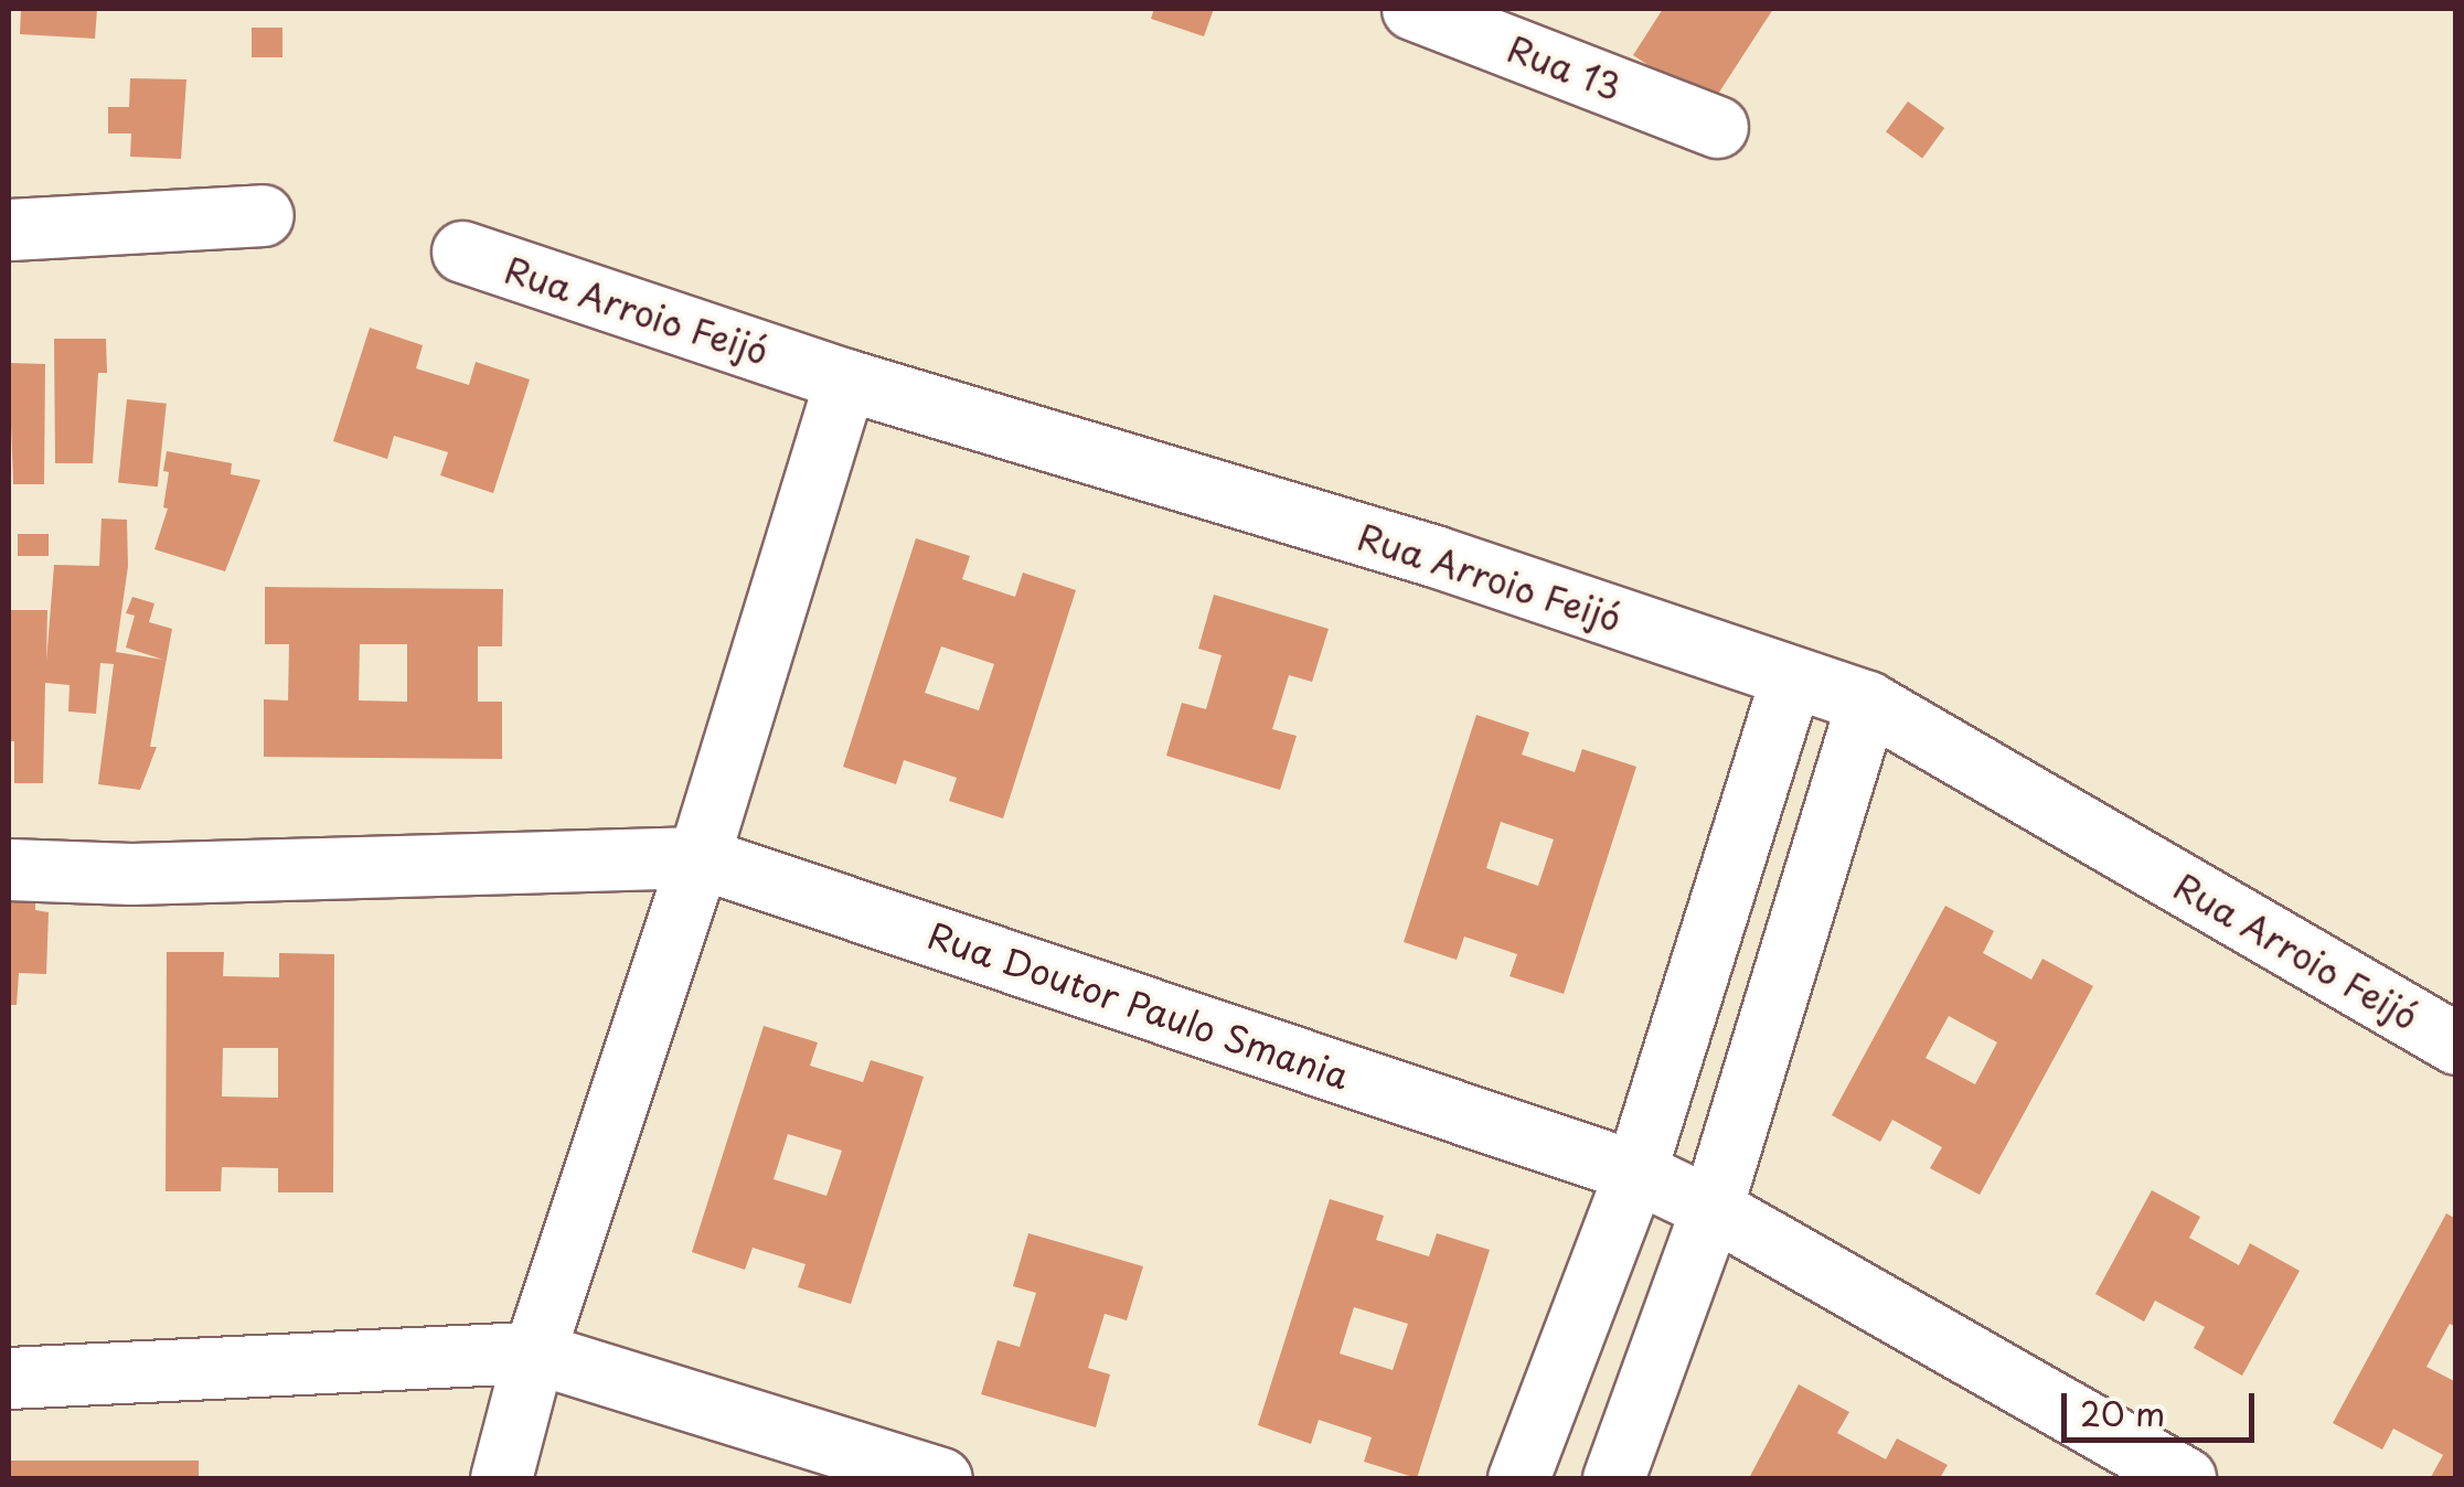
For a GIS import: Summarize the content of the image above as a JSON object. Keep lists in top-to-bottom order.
{
  "streets": {
    "street": ["Rua 13", "Rua Arroio Feijó", "Rua Doutor Paulo Smania"]
  },
  "scale_bar": "20 m"
}
